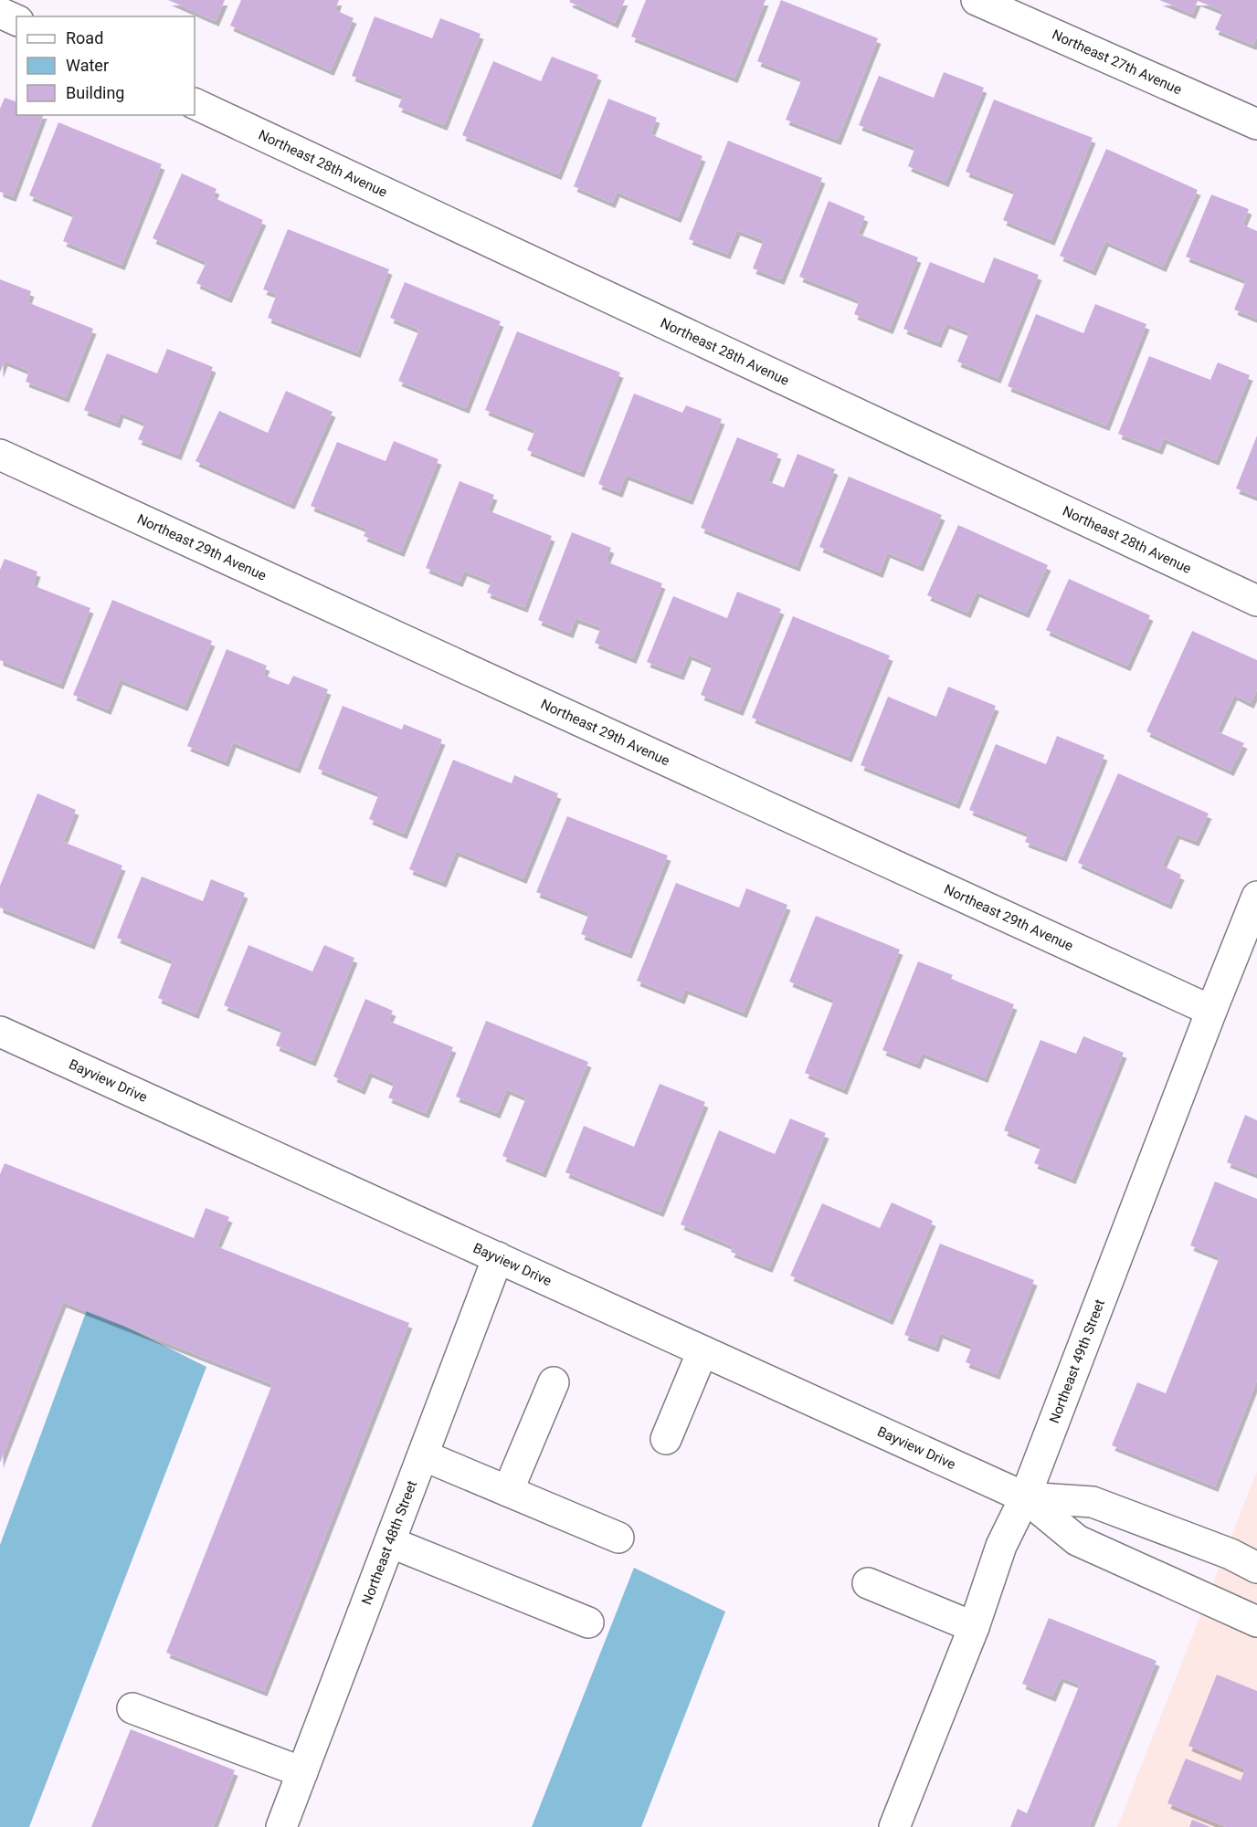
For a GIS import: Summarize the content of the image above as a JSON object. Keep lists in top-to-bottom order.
{
  "streets": {
    "street": [
      "Northeast 27th Avenue",
      "Northeast 28th Avenue",
      "Northeast 29th Avenue",
      "Bayview Drive",
      "Northeast 49th Street",
      "Northeast 48th Street"
    ]
  },
  "crossings": [
    ["Northeast 29th Avenue", "Northeast 49th Street"],
    ["Bayview Drive", "Northeast 49th Street"],
    ["Bayview Drive", "Northeast 48th Street"]
  ],
  "legend": ["Road", "Water", "Building"]
}
